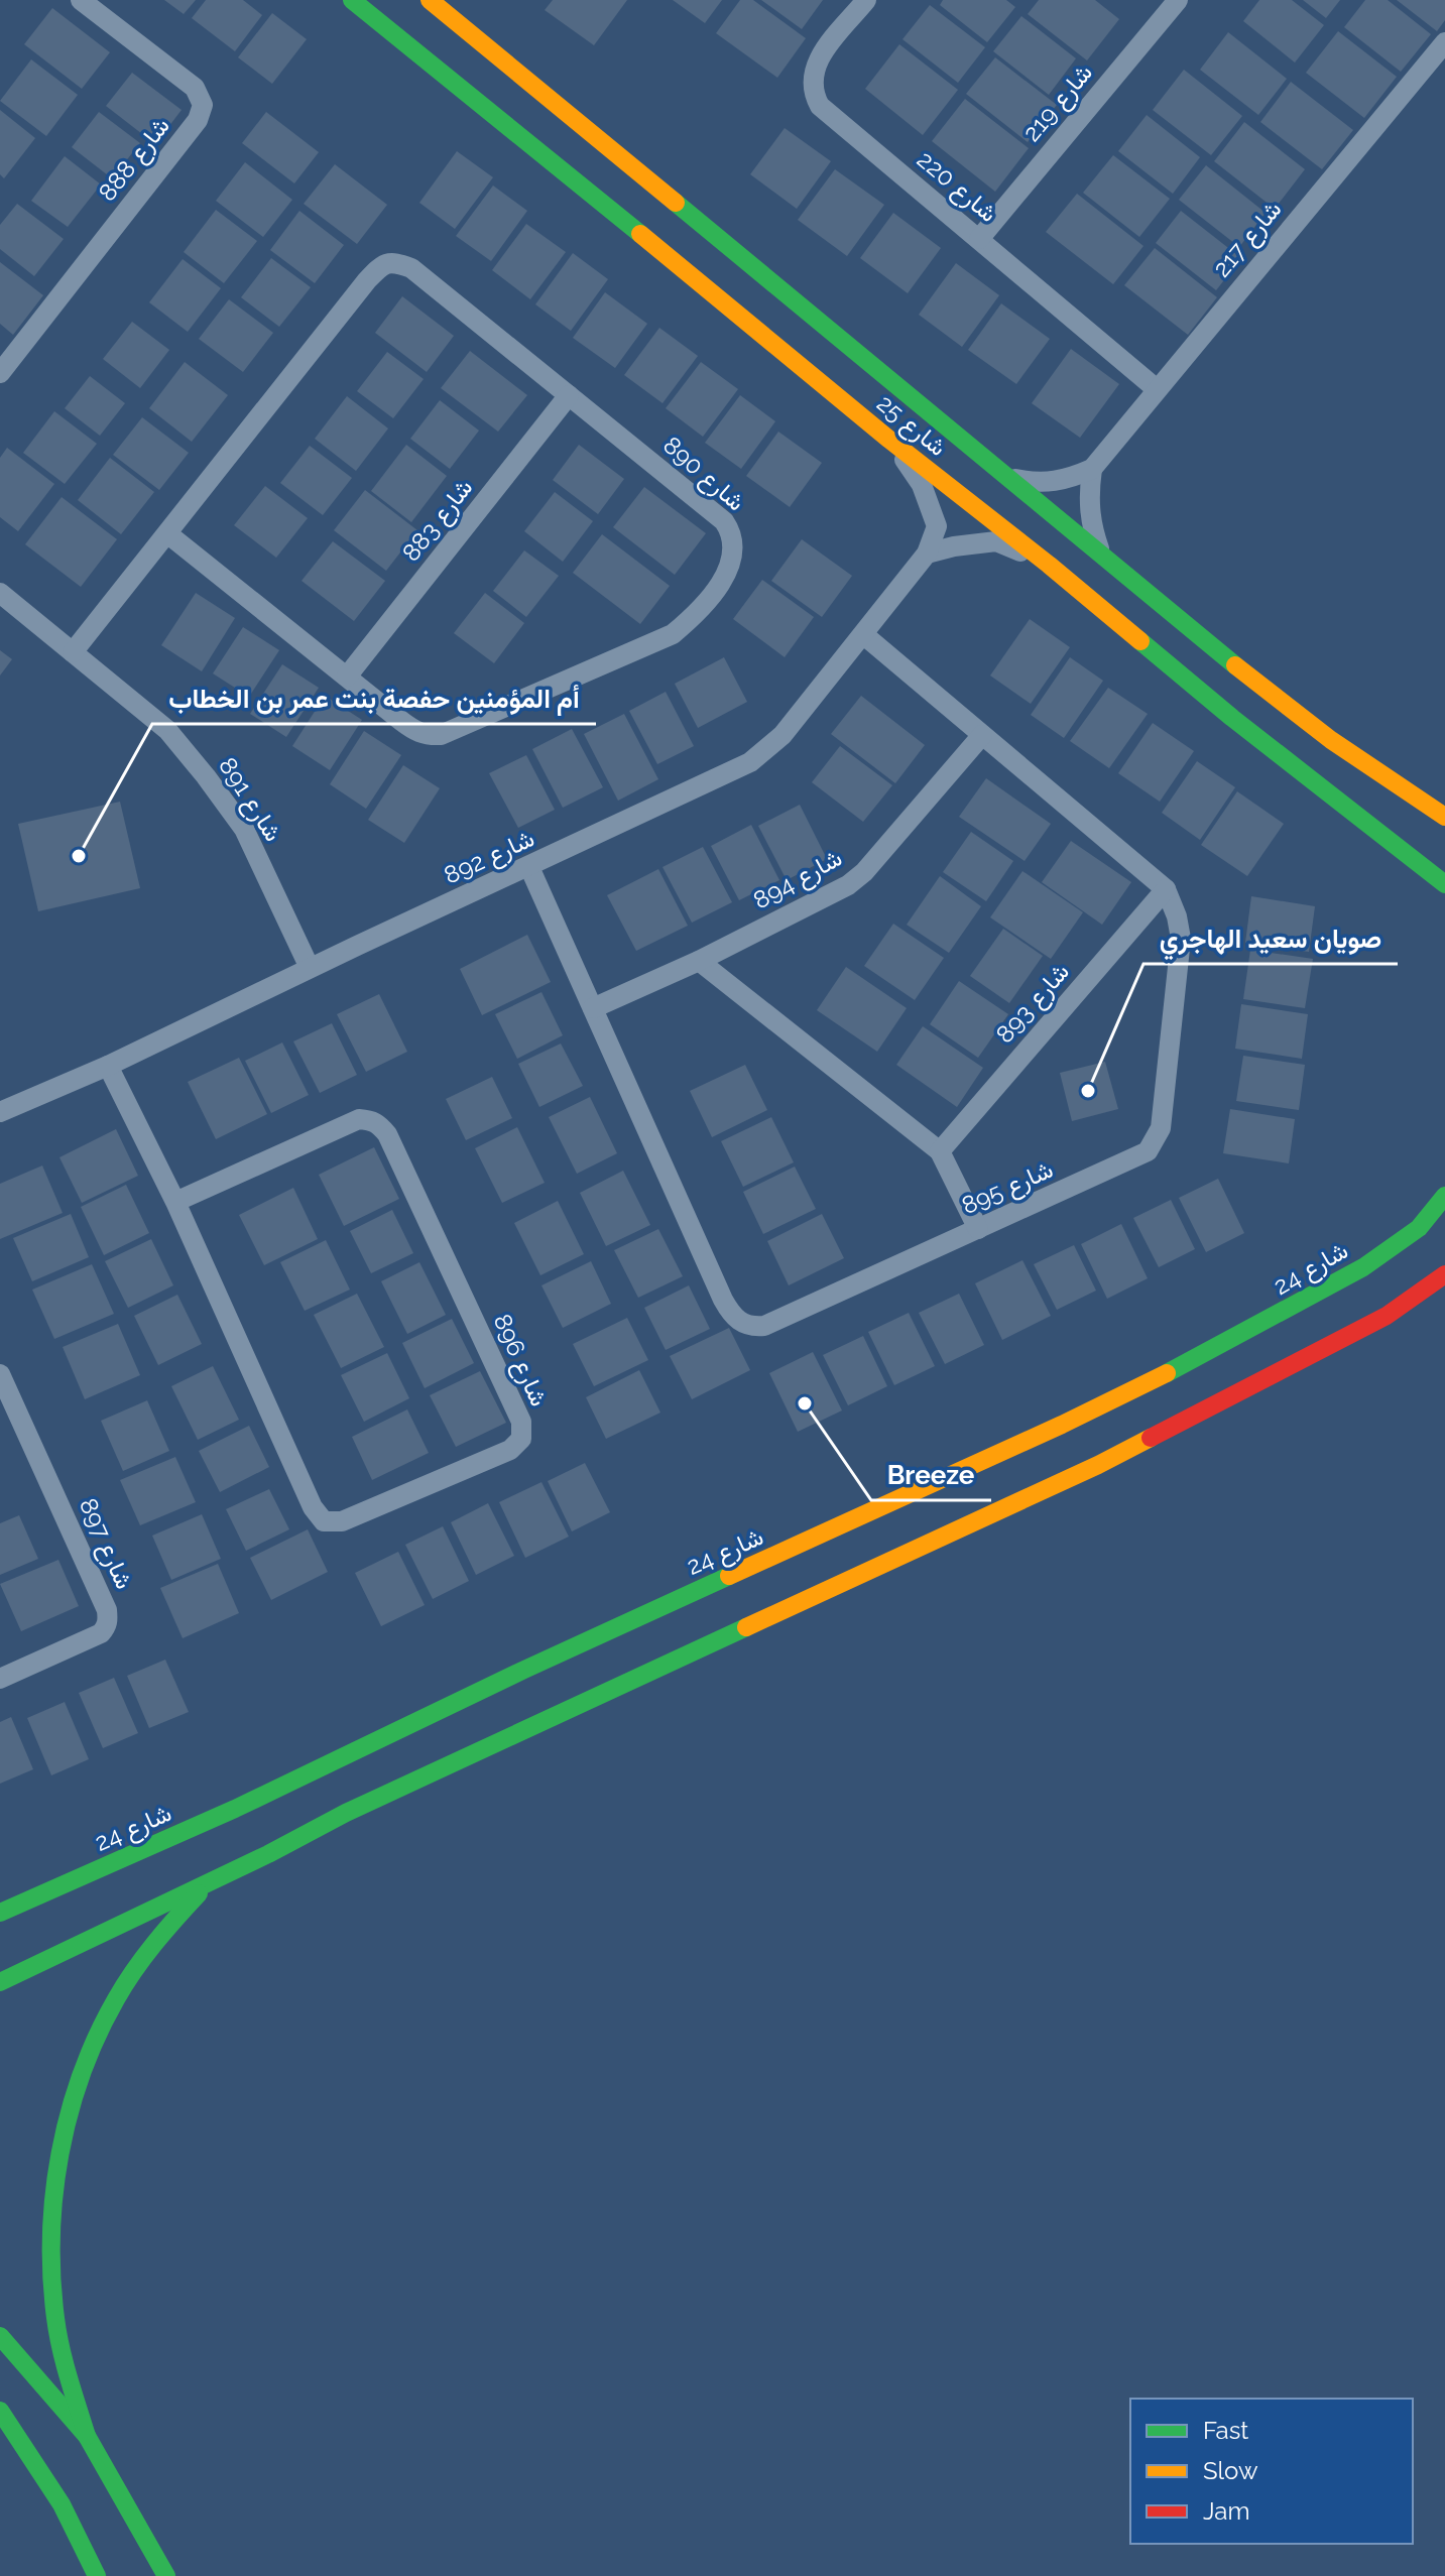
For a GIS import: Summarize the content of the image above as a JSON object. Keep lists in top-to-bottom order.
{
  "streets": {
    "street": [
      "شارع 219",
      "شارع 888",
      "شارع 220",
      "شارع 217",
      "شارع 25",
      "شارع 890",
      "شارع 883",
      "شارع 891",
      "شارع 892",
      "شارع 894",
      "شارع 893",
      "شارع 895",
      "شارع 24",
      "شارع 896",
      "شارع 897"
    ]
  },
  "crossings": [
    ["شارع 219", "شارع 220"],
    ["شارع 220", "شارع 217"],
    ["شارع 25", "شارع 892"],
    ["شارع 890", "شارع 883"],
    ["شارع 890", "شارع 891"],
    ["شارع 891", "شارع 892"],
    ["شارع 892", "شارع 895"],
    ["شارع 892", "شارع 896"],
    ["شارع 894", "شارع 895"],
    ["شارع 893", "شارع 895"]
  ],
  "places": ["أم المؤمنين حفصة بنت عمر بن الخطاب", "صويان سعيد الهاجري", "Breeze"],
  "legend": ["Fast", "Slow", "Jam"]
}
